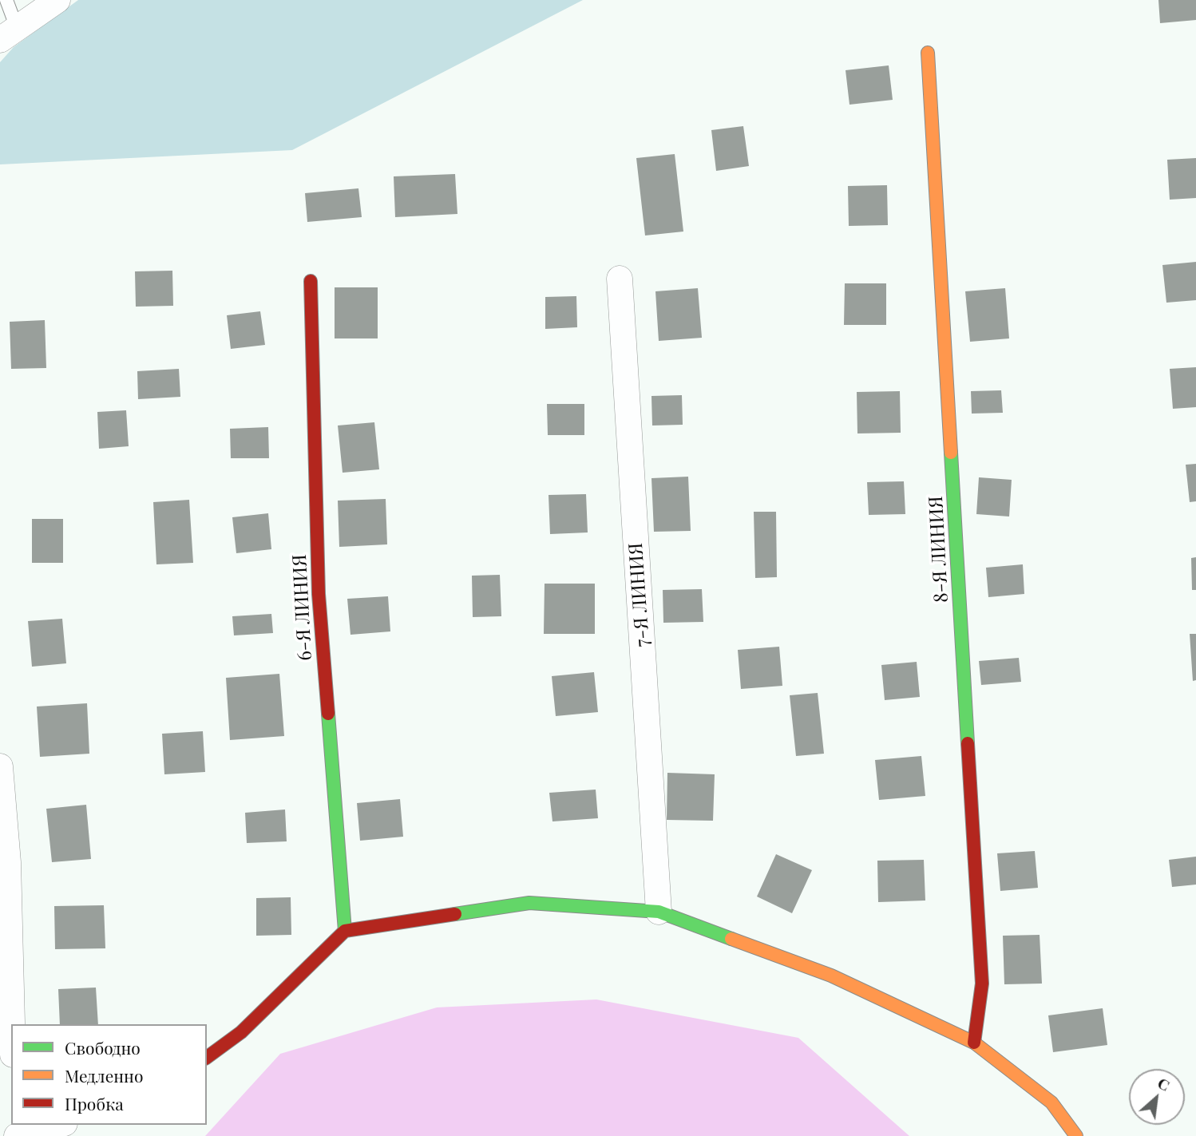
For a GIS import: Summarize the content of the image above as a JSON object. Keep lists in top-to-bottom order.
{
  "streets": {
    "street": ["8-Я ЛИНИЯ", "7-Я ЛИНИЯ", "6-Я ЛИНИЯ"]
  },
  "legend": ["Свободно", "Медленно", "Пробка"],
  "north": "top right"
}
